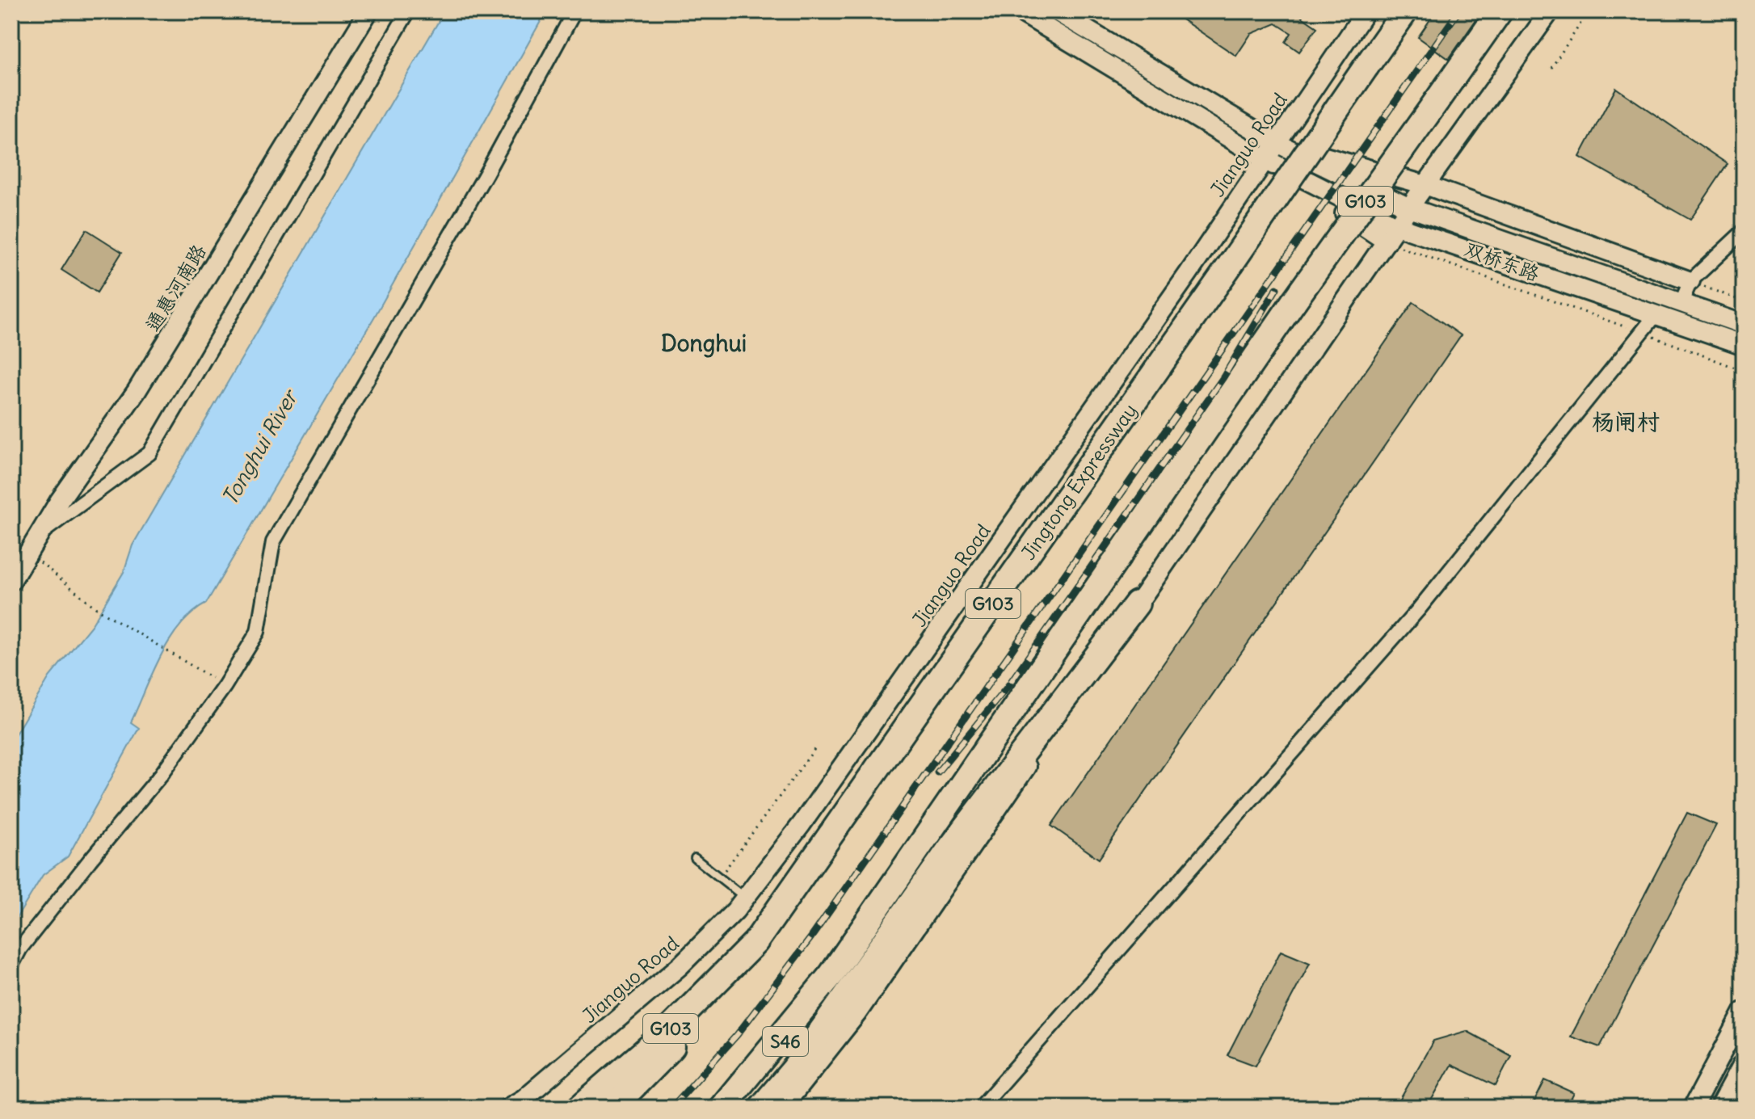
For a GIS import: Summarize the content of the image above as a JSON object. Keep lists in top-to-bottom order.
{
  "streets": {
    "highway": ["G103", "Jingtong Expressway", "S46"],
    "street": ["Jianguo Road", "双桥东路", "通惠河南路"]
  },
  "crossings": [
    ["Jianguo Road", "双桥东路"],
    ["G103", "S46"]
  ],
  "districts": ["Donghui", "杨闸村"],
  "water": ["Tonghui River"]
}
